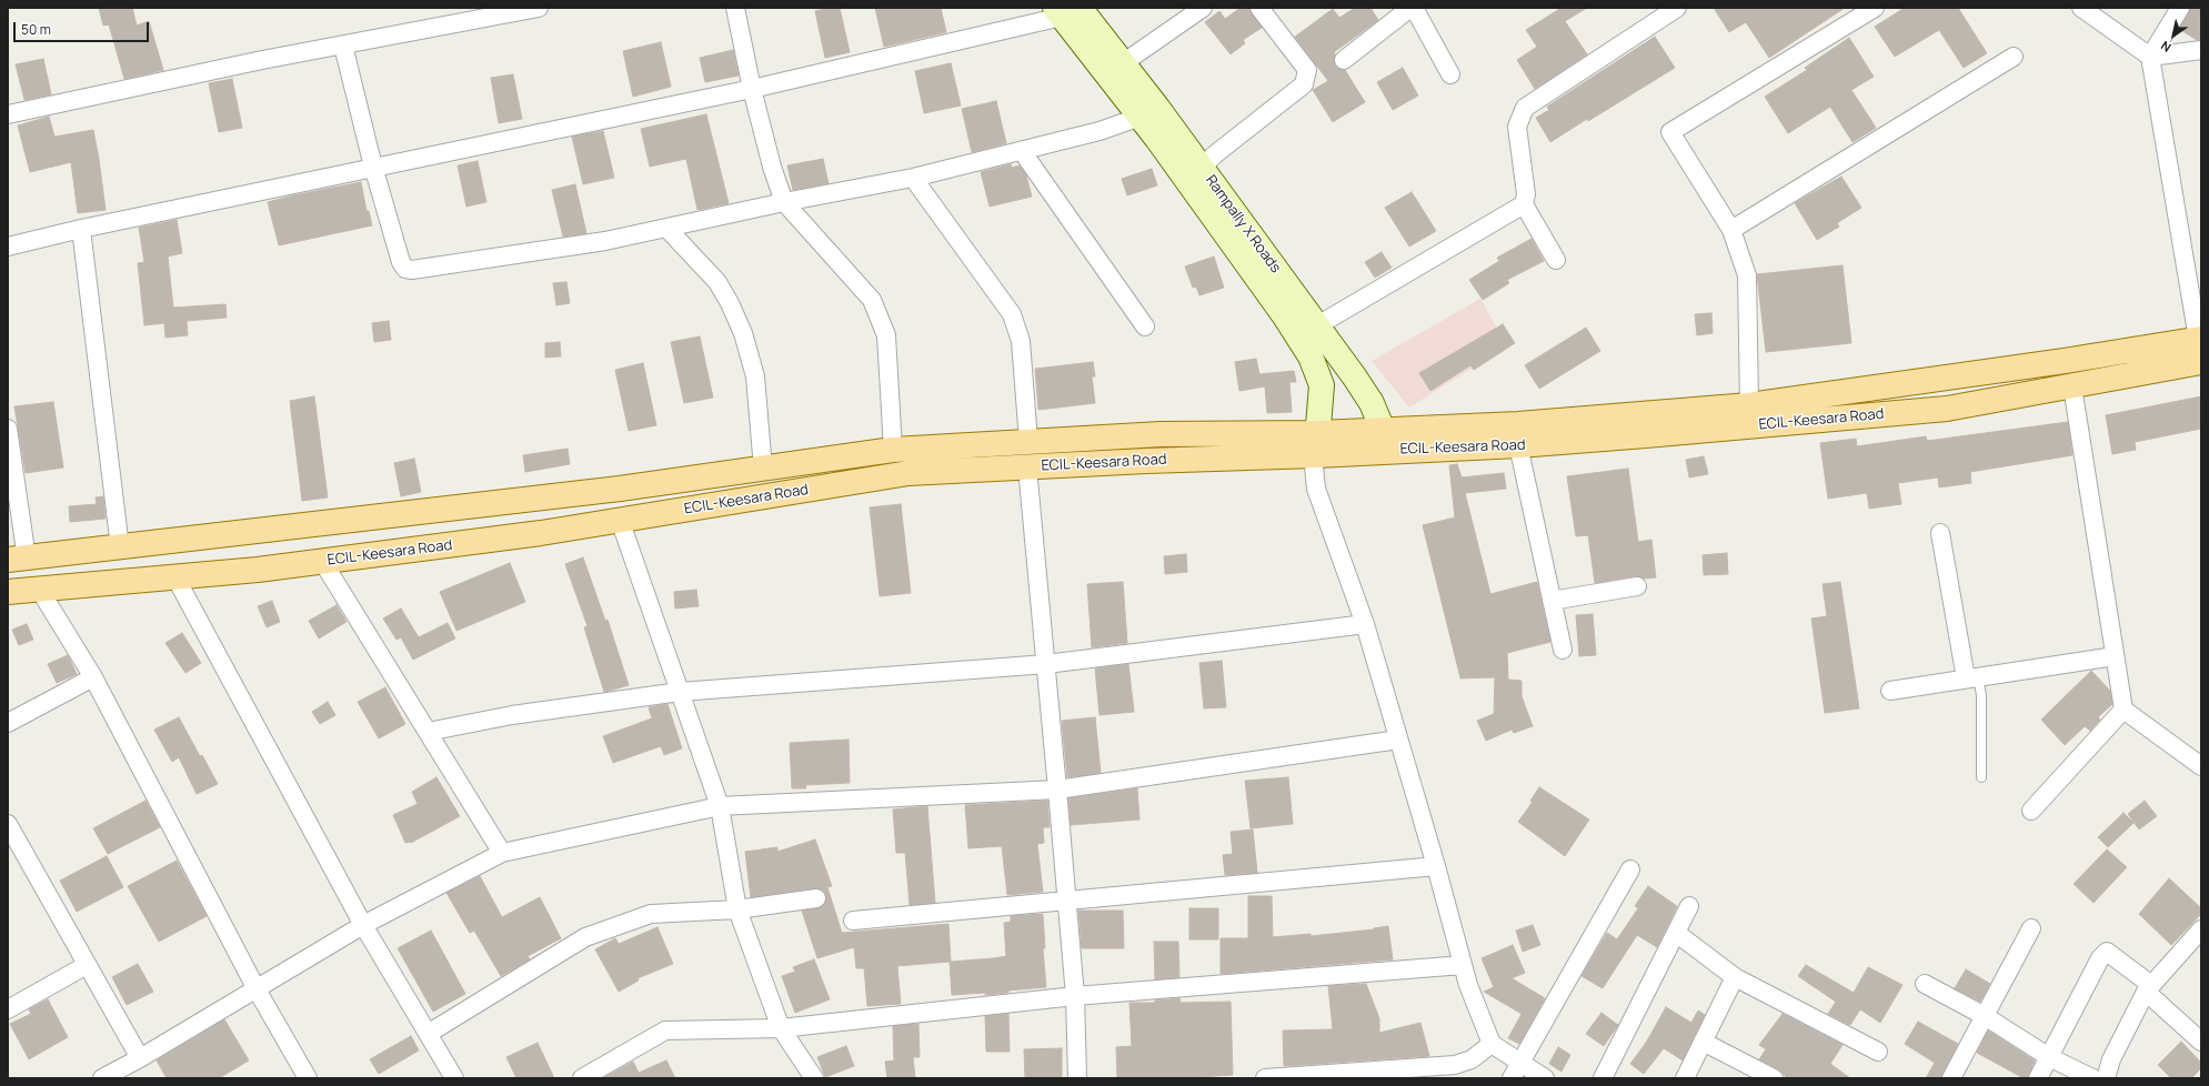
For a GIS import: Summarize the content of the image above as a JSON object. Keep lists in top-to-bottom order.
{
  "streets": {
    "main road": ["Rampally X Roads", "ECIL-Keesara Road"]
  },
  "crossings": [
    ["Rampally X Roads", "ECIL-Keesara Road"]
  ],
  "scale_bar": "50 m",
  "north": "bottom left"
}
